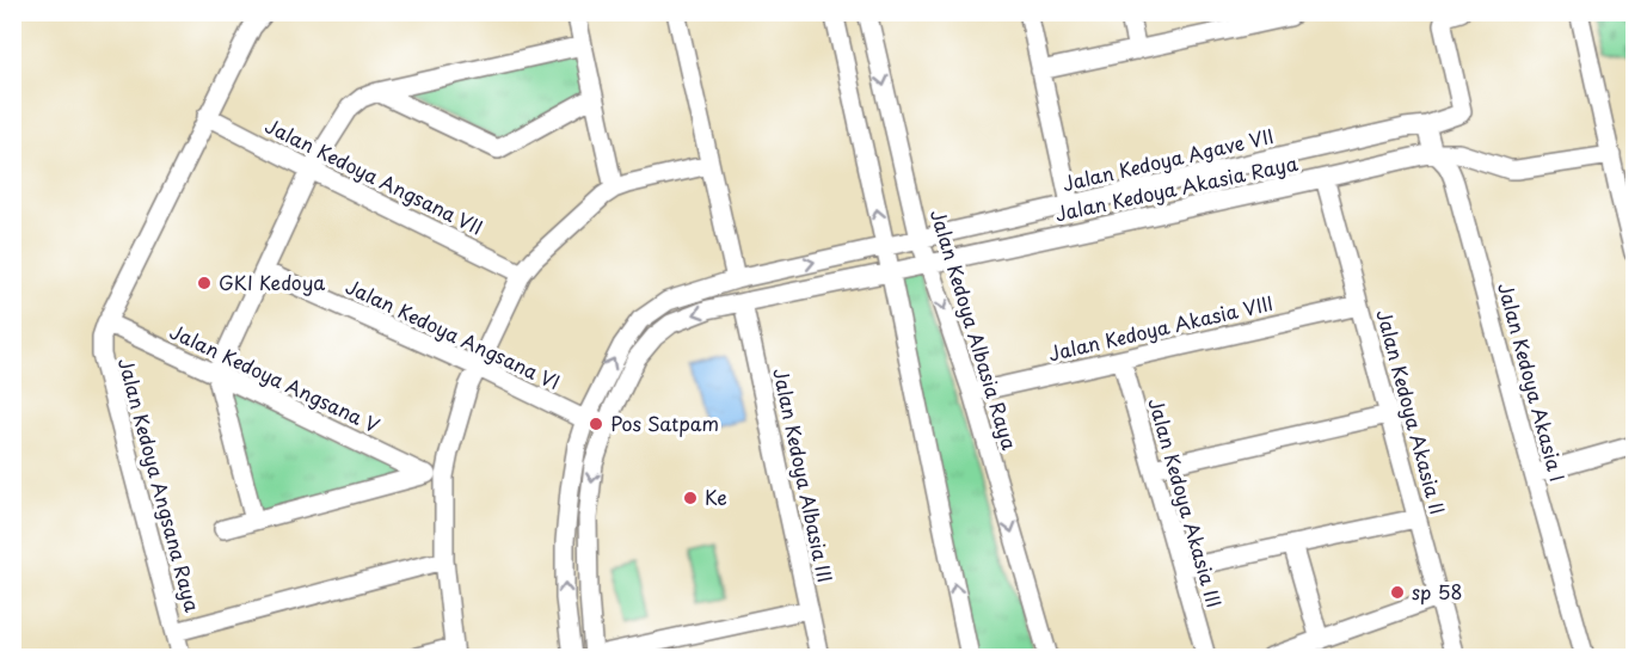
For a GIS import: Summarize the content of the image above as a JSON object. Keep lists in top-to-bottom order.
{
  "streets": {
    "street": [
      "Jalan Kedoya Agave VII",
      "Jalan Kedoya Angsana VII",
      "Jalan Kedoya Akasia Raya",
      "Jalan Kedoya Akasia VIII",
      "Jalan Kedoya Albasia Raya",
      "Jalan Kedoya Angsana VI",
      "Jalan Kedoya Angsana V",
      "Jalan Kedoya Akasia I",
      "Jalan Kedoya Akasia II",
      "Jalan Kedoya Albasia III",
      "Jalan Kedoya Angsana Raya",
      "Jalan Kedoya Akasia III"
    ]
  },
  "crossings": [
    ["Jalan Kedoya Agave VII", "Jalan Kedoya Albasia Raya"],
    ["Jalan Kedoya Agave VII", "Jalan Kedoya Angsana VI"],
    ["Jalan Kedoya Agave VII", "Jalan Kedoya Akasia I"],
    ["Jalan Kedoya Angsana VII", "Jalan Kedoya Angsana Raya"],
    ["Jalan Kedoya Akasia Raya", "Jalan Kedoya Albasia Raya"],
    ["Jalan Kedoya Akasia Raya", "Jalan Kedoya Angsana VI"],
    ["Jalan Kedoya Akasia Raya", "Jalan Kedoya Akasia I"],
    ["Jalan Kedoya Akasia Raya", "Jalan Kedoya Akasia II"],
    ["Jalan Kedoya Akasia Raya", "Jalan Kedoya Albasia III"],
    ["Jalan Kedoya Akasia VIII", "Jalan Kedoya Albasia Raya"],
    ["Jalan Kedoya Akasia VIII", "Jalan Kedoya Akasia II"],
    ["Jalan Kedoya Akasia VIII", "Jalan Kedoya Akasia III"],
    ["Jalan Kedoya Angsana V", "Jalan Kedoya Angsana Raya"]
  ],
  "places": [
    "GKI Kedoya",
    "Pos Satpam",
    "Ke",
    "sp 58"
  ]
}
